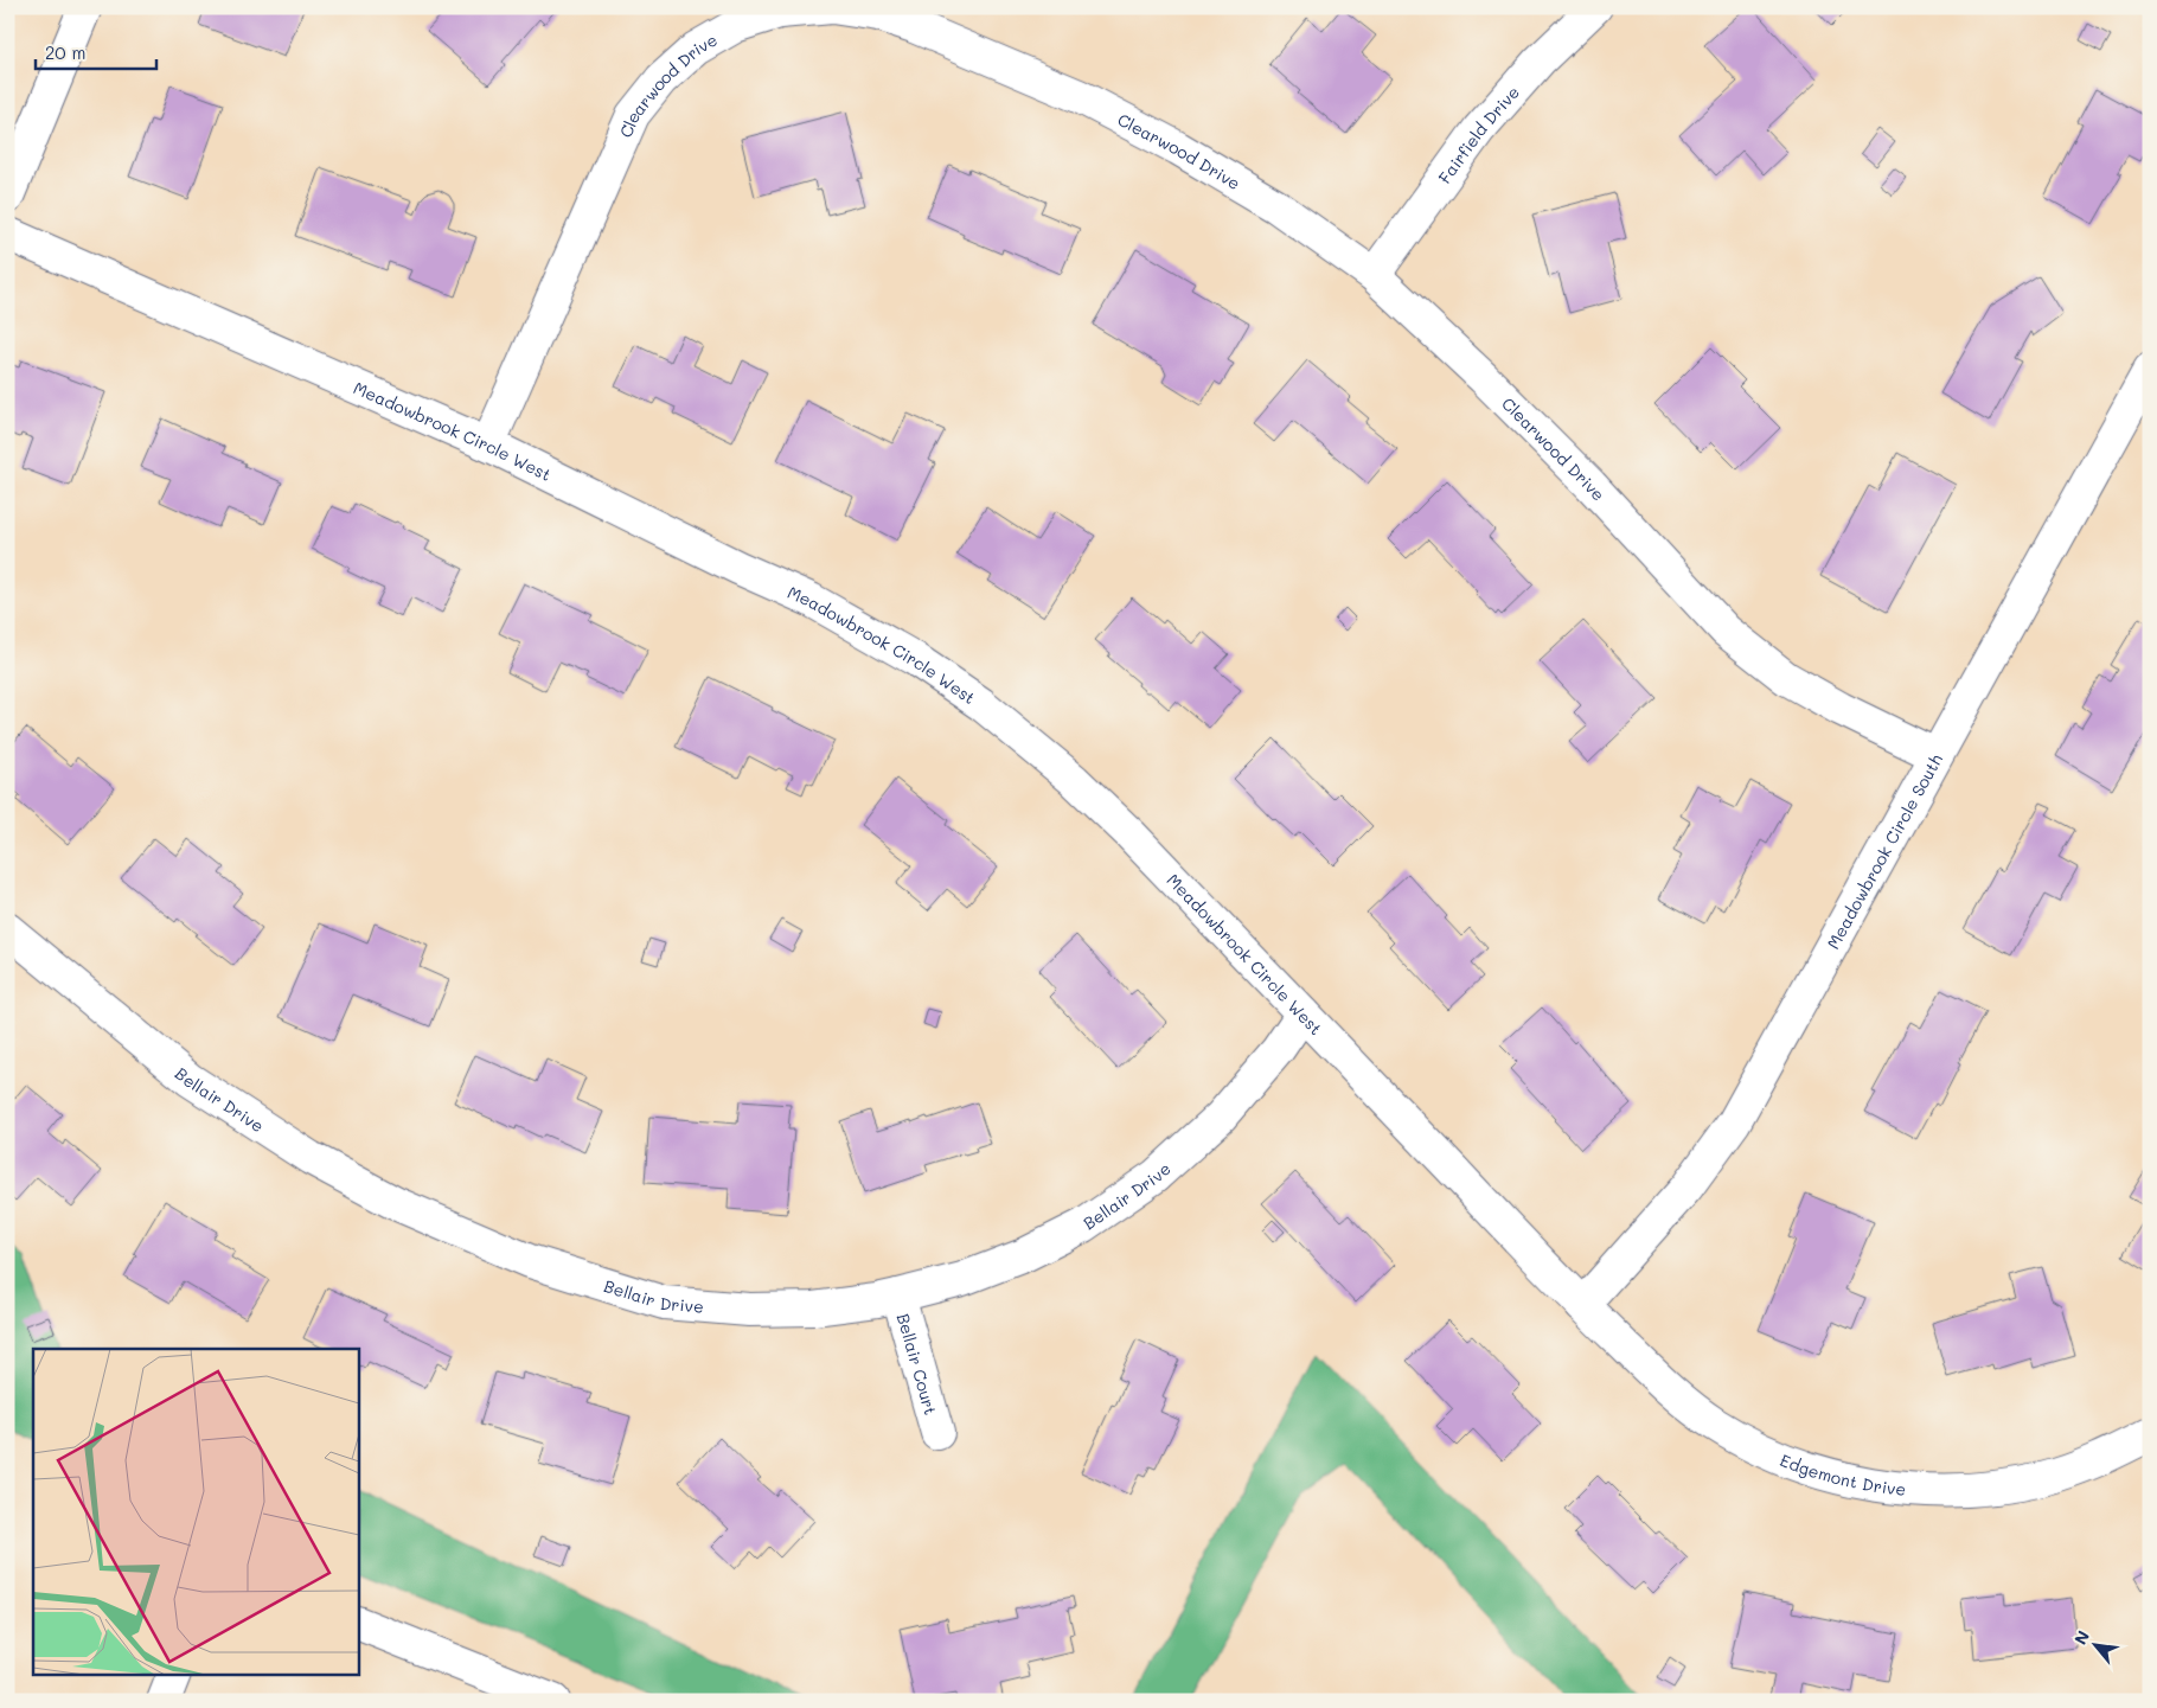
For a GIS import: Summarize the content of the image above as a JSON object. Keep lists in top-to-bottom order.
{
  "streets": {
    "street": [
      "Clearwood Drive",
      "Fairfield Drive",
      "Meadowbrook Circle West",
      "Meadowbrook Circle South",
      "Bellair Drive",
      "Bellair Court",
      "Edgemont Drive"
    ]
  },
  "crossings": [
    ["Clearwood Drive", "Fairfield Drive"],
    ["Clearwood Drive", "Meadowbrook Circle West"],
    ["Clearwood Drive", "Meadowbrook Circle South"],
    ["Meadowbrook Circle West", "Meadowbrook Circle South"],
    ["Meadowbrook Circle West", "Bellair Drive"],
    ["Meadowbrook Circle West", "Edgemont Drive"],
    ["Meadowbrook Circle South", "Edgemont Drive"],
    ["Bellair Drive", "Bellair Court"]
  ],
  "scale_bar": "20 m",
  "north": "top left"
}
